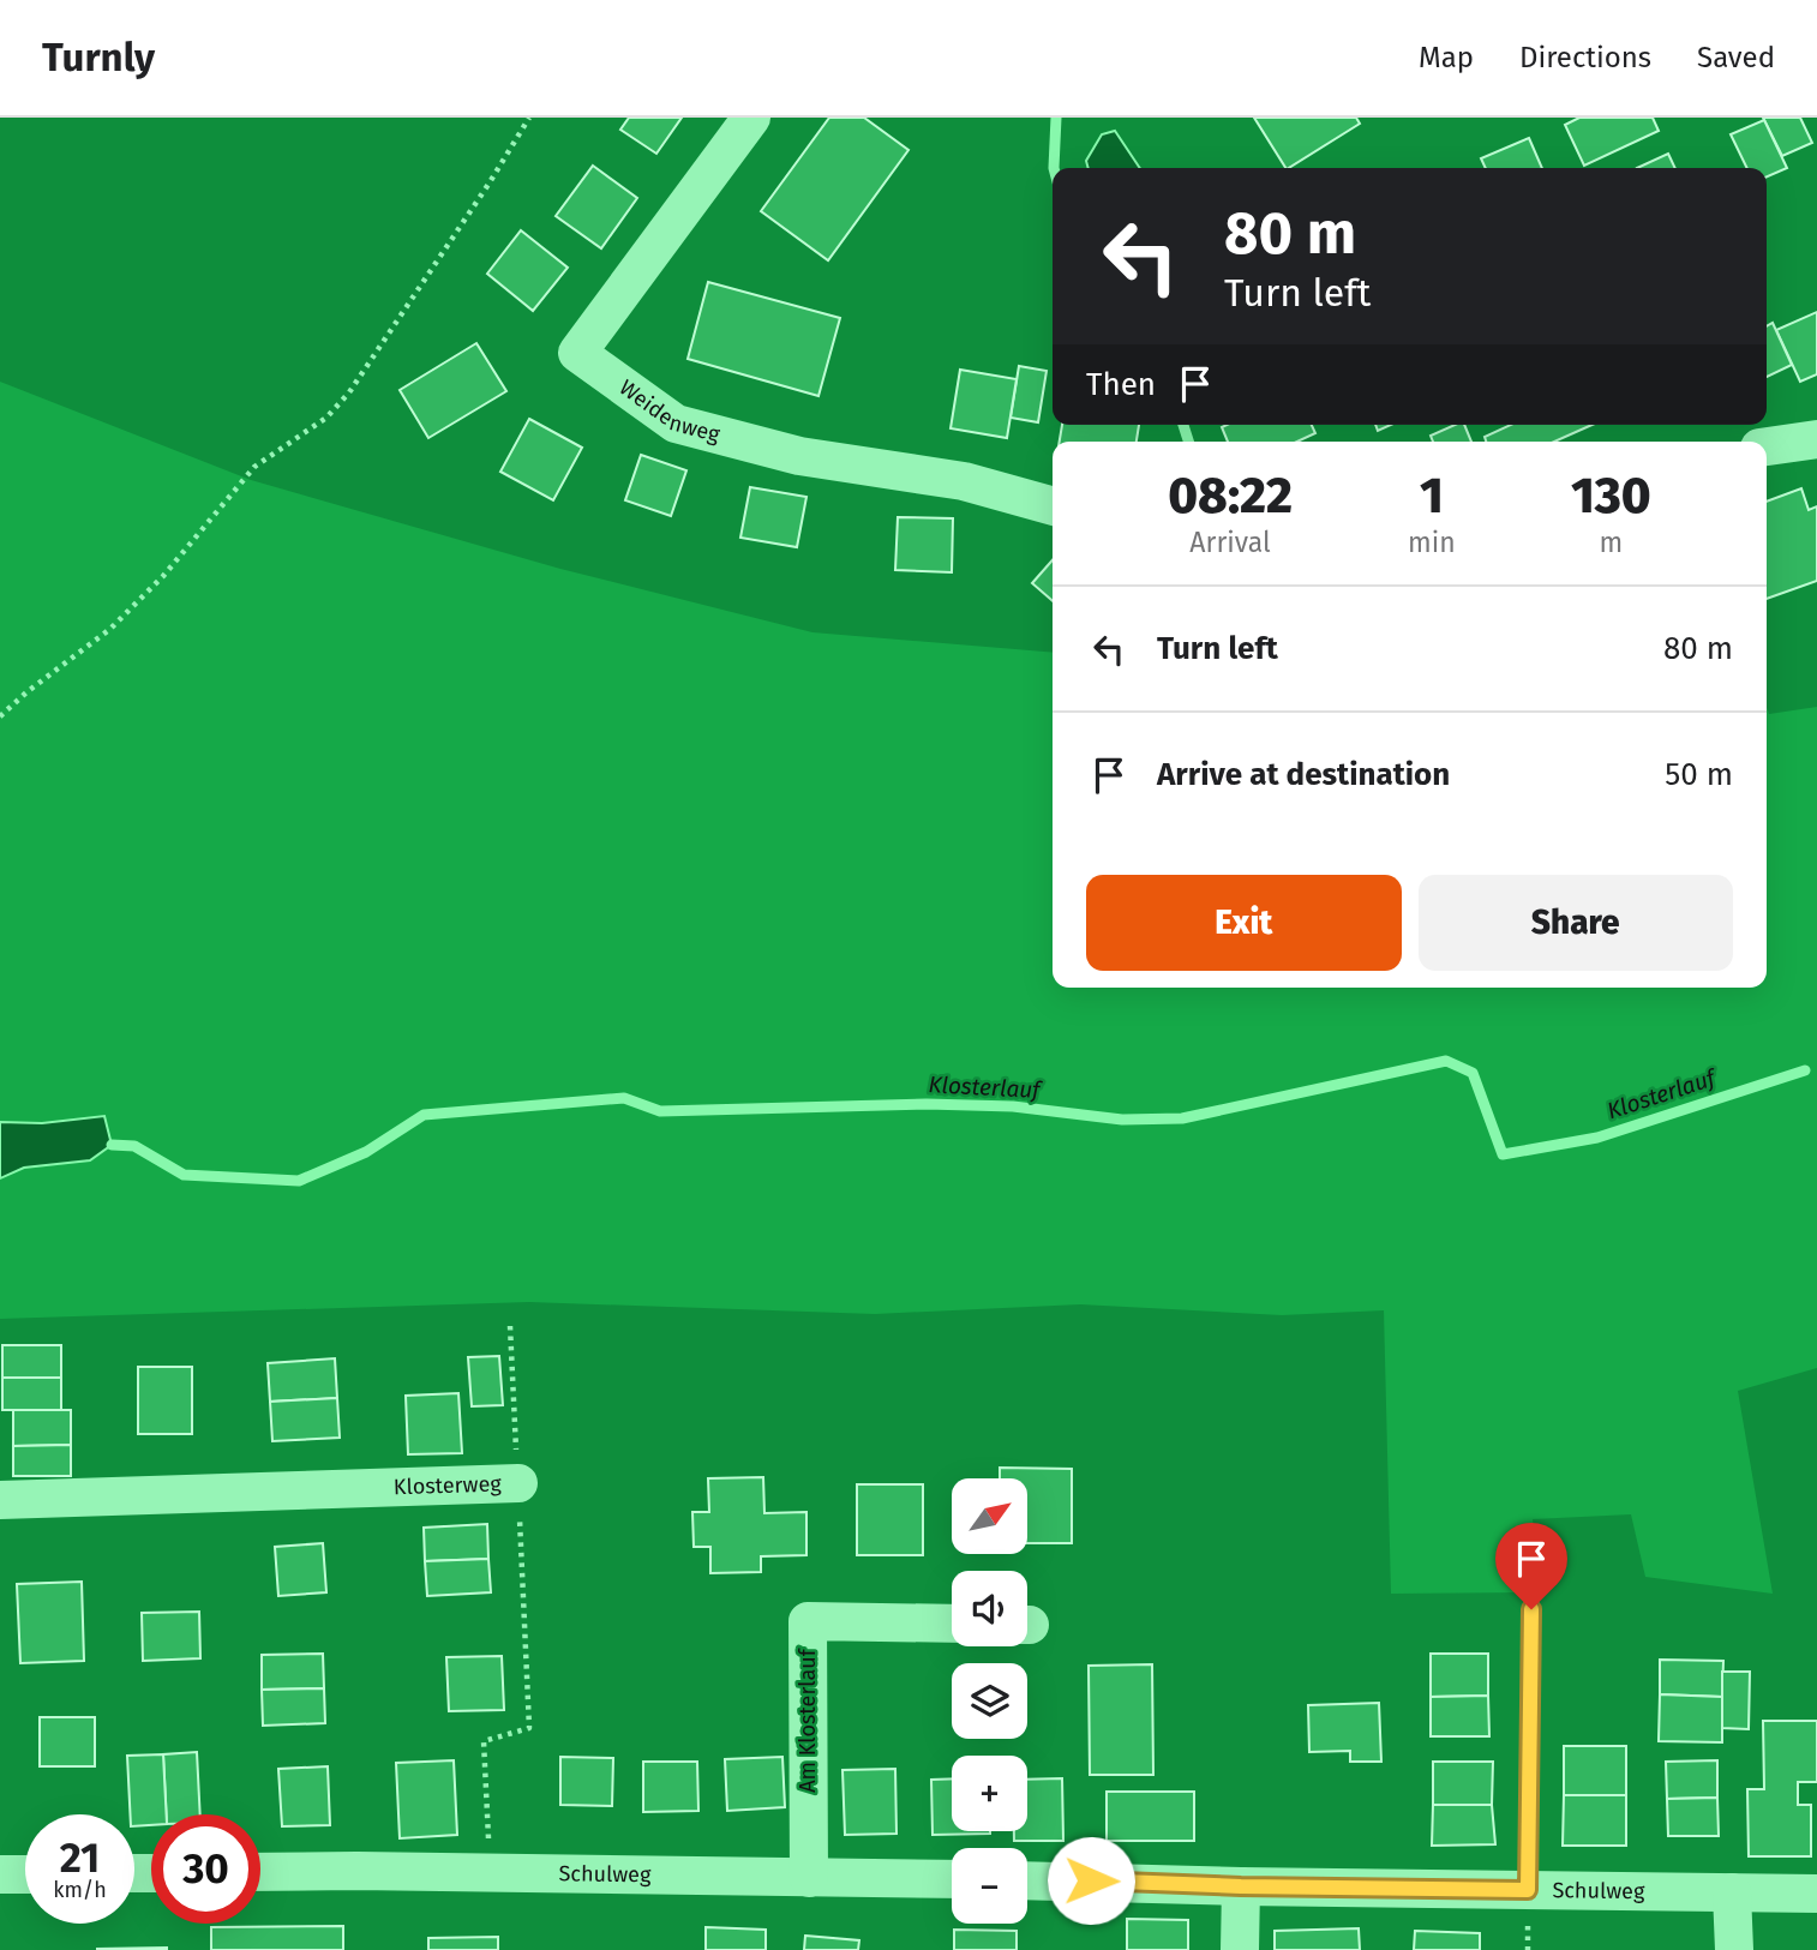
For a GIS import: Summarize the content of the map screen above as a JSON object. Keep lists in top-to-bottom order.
{
  "streets": {
    "street": [
      "Weidenweg",
      "Klosterweg",
      "Am Klosterlauf",
      "Schulweg"
    ]
  },
  "crossings": [
    ["Klosterweg", "Schulweg"],
    ["Am Klosterlauf", "Schulweg"]
  ],
  "water": ["Klosterlauf"],
  "north": "top right",
  "page": {
    "header": "Turnly",
    "nav": ["Map", "Directions", "Saved"],
    "turn": ["80 m", "Turn left"],
    "then": "Then",
    "eta": [
      "08:22",
      "Arrival",
      "1",
      "min",
      "130",
      "m"
    ],
    "list": [
      {
        "name": "Turn left",
        "value": "80 m"
      },
      {
        "name": "Arrive at destination",
        "value": "50 m"
      }
    ],
    "buttons": ["Exit", "Share"],
    "map_buttons": ["+", "−"],
    "speed": "21 km/h",
    "limit": "30"
  }
}
